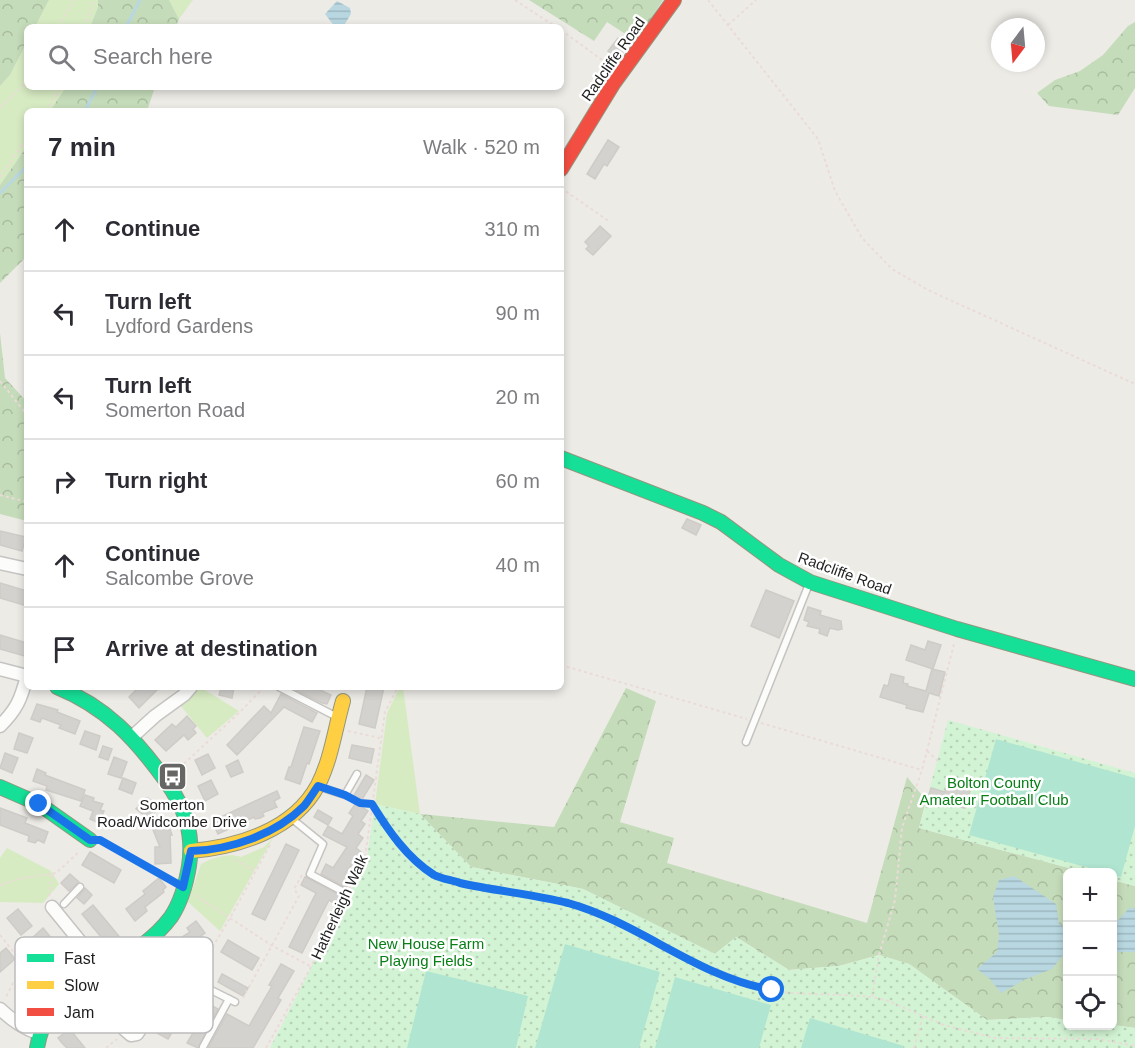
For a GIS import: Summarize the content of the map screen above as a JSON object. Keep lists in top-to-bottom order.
{
  "streets": {
    "street": ["Radcliffe Road"],
    "path": ["Hatherleigh Walk"]
  },
  "parks": ["Bolton County Amateur Football Club", "New House Farm Playing Fields"],
  "places": {
    "bus stop": ["Somerton Road/Widcombe Drive"]
  },
  "legend": ["Fast", "Slow", "Jam"],
  "north": "bottom",
  "page": {
    "search": "Search here",
    "heading": ["7 min", "Walk · 520 m"],
    "list": [
      ["Continue", "310 m"],
      ["Turn left", "Lydford Gardens", "90 m"],
      ["Turn left", "Somerton Road", "20 m"],
      ["Turn right", "60 m"],
      ["Continue", "Salcombe Grove", "40 m"],
      "Arrive at destination"
    ],
    "map_buttons": ["+", "−"]
  }
}
